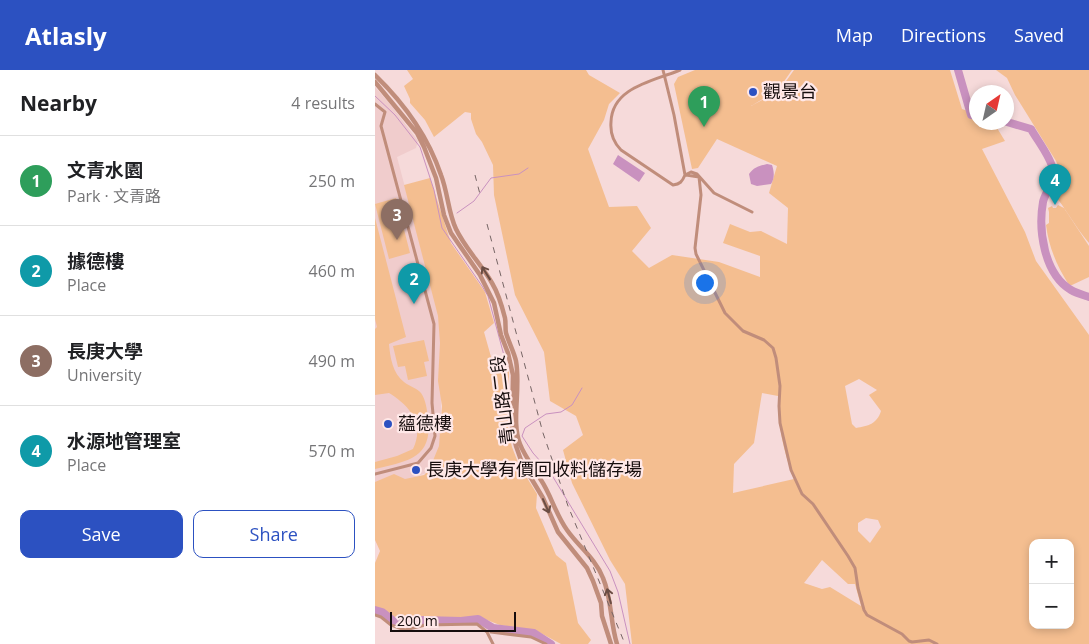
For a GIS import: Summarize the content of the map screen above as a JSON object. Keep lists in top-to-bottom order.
{
  "streets": {
    "street": ["青山路二段"]
  },
  "places": ["觀景台", "蘊德樓", "長庚大學有價回收料儲存場"],
  "scale_bar": "200 m",
  "north": "top right",
  "page": {
    "header": "Atlasly",
    "nav": ["Map", "Directions", "Saved"],
    "heading": ["Nearby", "4 results"],
    "pins": [
      "1",
      "4",
      "3",
      "2"
    ],
    "list": [
      {
        "mark": "1",
        "name": "文青水園",
        "note": "Park · 文青路",
        "value": "250 m"
      },
      {
        "mark": "2",
        "name": "據德樓",
        "note": "Place",
        "value": "460 m"
      },
      {
        "mark": "3",
        "name": "長庚大學",
        "note": "University",
        "value": "490 m"
      },
      {
        "mark": "4",
        "name": "水源地管理室",
        "note": "Place",
        "value": "570 m"
      }
    ],
    "buttons": ["Save", "Share"],
    "map_buttons": ["+", "−"],
    "scale": "200 m"
  }
}
